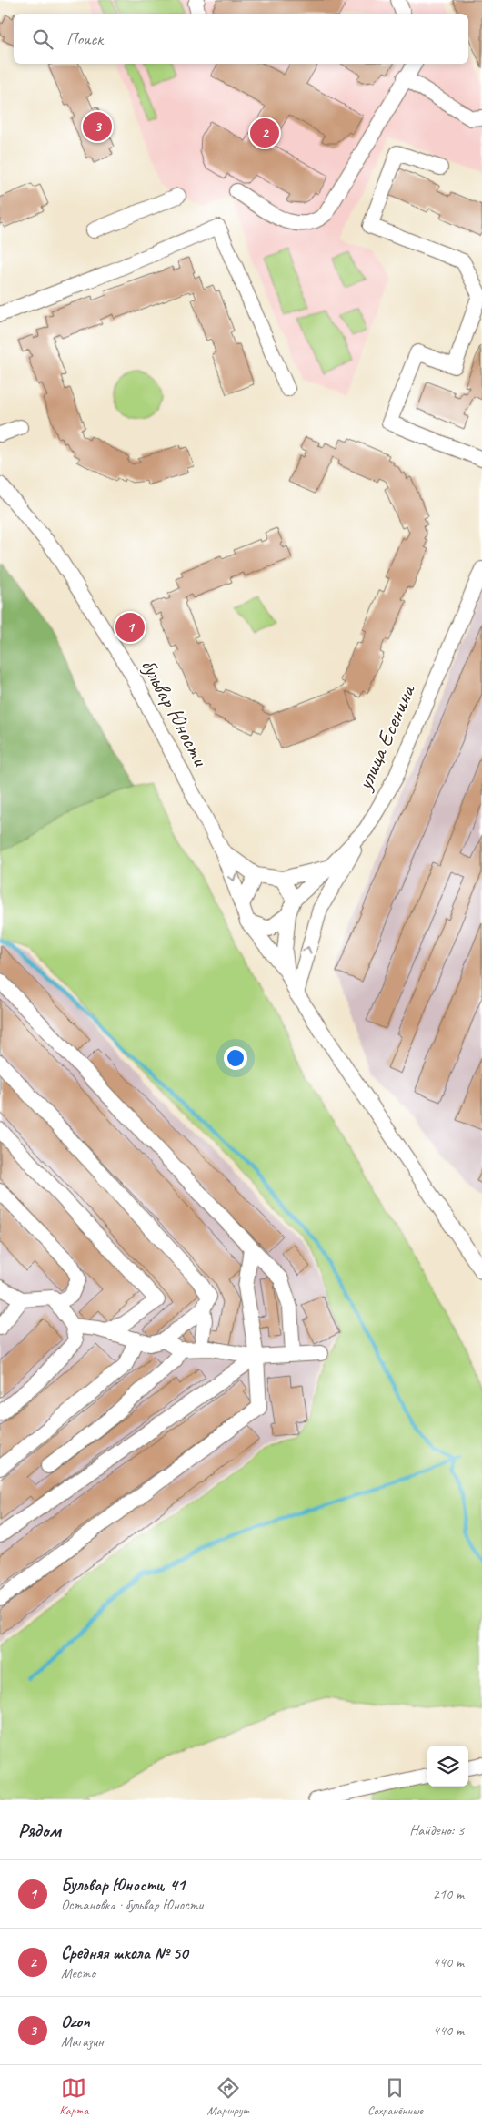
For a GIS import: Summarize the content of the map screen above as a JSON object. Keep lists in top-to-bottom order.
{
  "streets": {
    "street": ["бульвар Юности", "улица Есенина"]
  },
  "crossings": [
    ["бульвар Юности", "улица Есенина"]
  ],
  "page": {
    "search": "Поиск",
    "pins": ["3", "2", "1"],
    "heading": ["Рядом", "Найдено: 3"],
    "list": [
      {
        "mark": "1",
        "name": "Бульвар Юности, 41",
        "note": "Остановка · бульвар Юности",
        "value": "210 m"
      },
      {
        "mark": "2",
        "name": "Средняя школа № 50",
        "note": "Место",
        "value": "440 m"
      },
      {
        "mark": "3",
        "name": "Ozon",
        "note": "Магазин",
        "value": "440 m"
      }
    ],
    "nav": ["Карта", "Маршрут", "Сохранённые"]
  }
}
